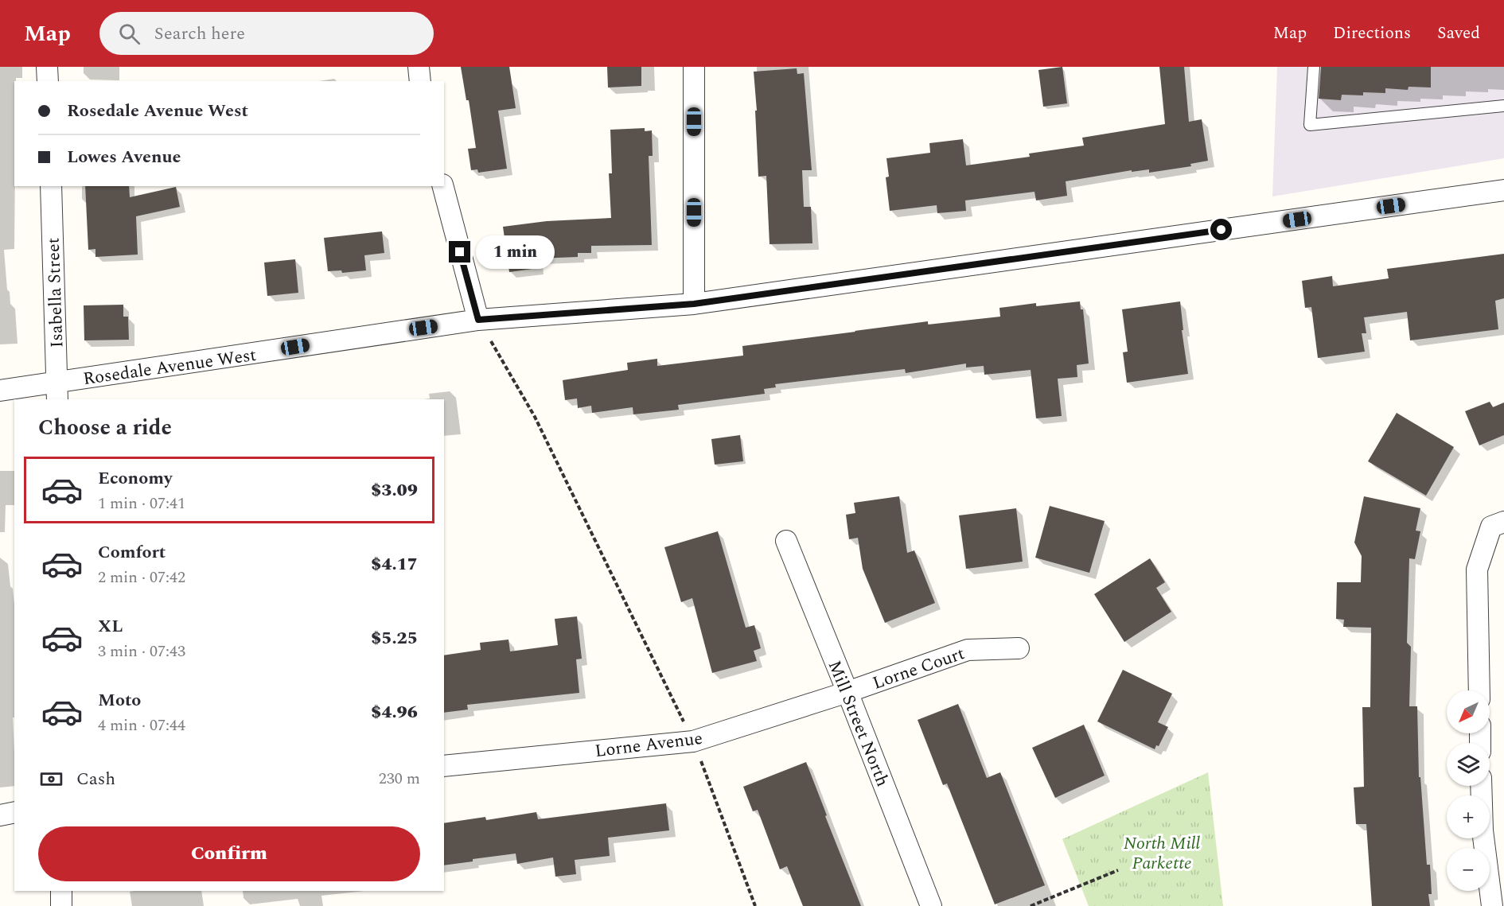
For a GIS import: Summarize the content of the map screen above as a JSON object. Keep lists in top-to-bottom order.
{
  "streets": {
    "street": [
      "Isabella Street",
      "Rosedale Avenue West",
      "Lorne Court",
      "Mill Street North",
      "Lorne Avenue"
    ]
  },
  "crossings": [
    ["Isabella Street", "Rosedale Avenue West"],
    ["Lorne Court", "Mill Street North"],
    ["Lorne Court", "Lorne Avenue"],
    ["Mill Street North", "Lorne Avenue"]
  ],
  "parks": ["North Mill Parkette"],
  "north": "bottom left",
  "page": {
    "header": "Map",
    "search": "Search here",
    "nav": ["Map", "Directions", "Saved"],
    "banner": ["Rosedale Avenue West", "Lowes Avenue"],
    "bubble": "1 min",
    "heading": "Choose a ride",
    "list": [
      {
        "name": "Economy",
        "note": "1 min · 07:41",
        "value": "$3.09"
      },
      {
        "name": "Comfort",
        "note": "2 min · 07:42",
        "value": "$4.17"
      },
      {
        "name": "XL",
        "note": "3 min · 07:43",
        "value": "$5.25"
      },
      {
        "name": "Moto",
        "note": "4 min · 07:44",
        "value": "$4.96"
      }
    ],
    "map_buttons": ["+", "−"],
    "pay": ["Cash", "230 m"],
    "buttons": "Confirm"
  }
}
